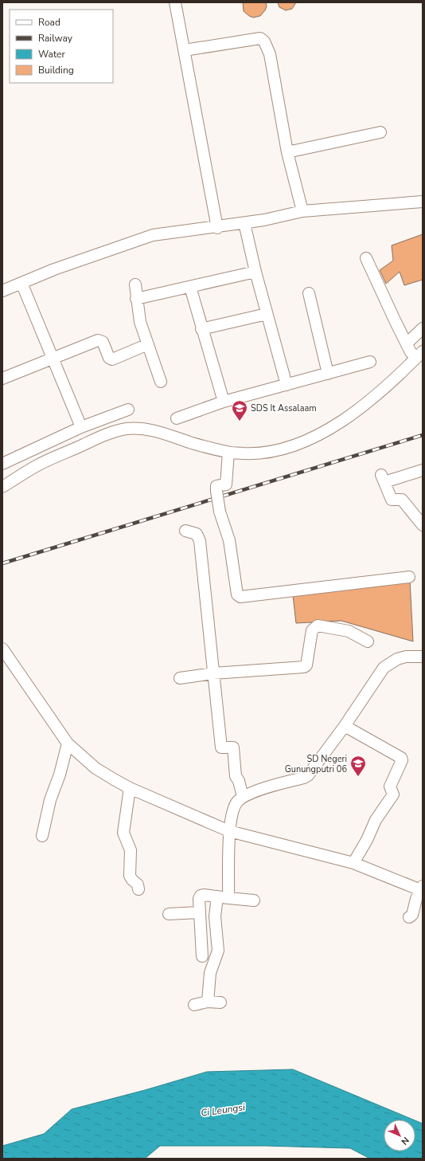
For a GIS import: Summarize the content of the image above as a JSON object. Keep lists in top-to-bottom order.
{
  "water": ["Ci Leungsi"],
  "places": {
    "school or university": ["SDS It Assalaam", "SD Negeri Gunungputri 06"]
  },
  "legend": [
    "Road",
    "Railway",
    "Water",
    "Building"
  ],
  "north": "bottom right"
}
